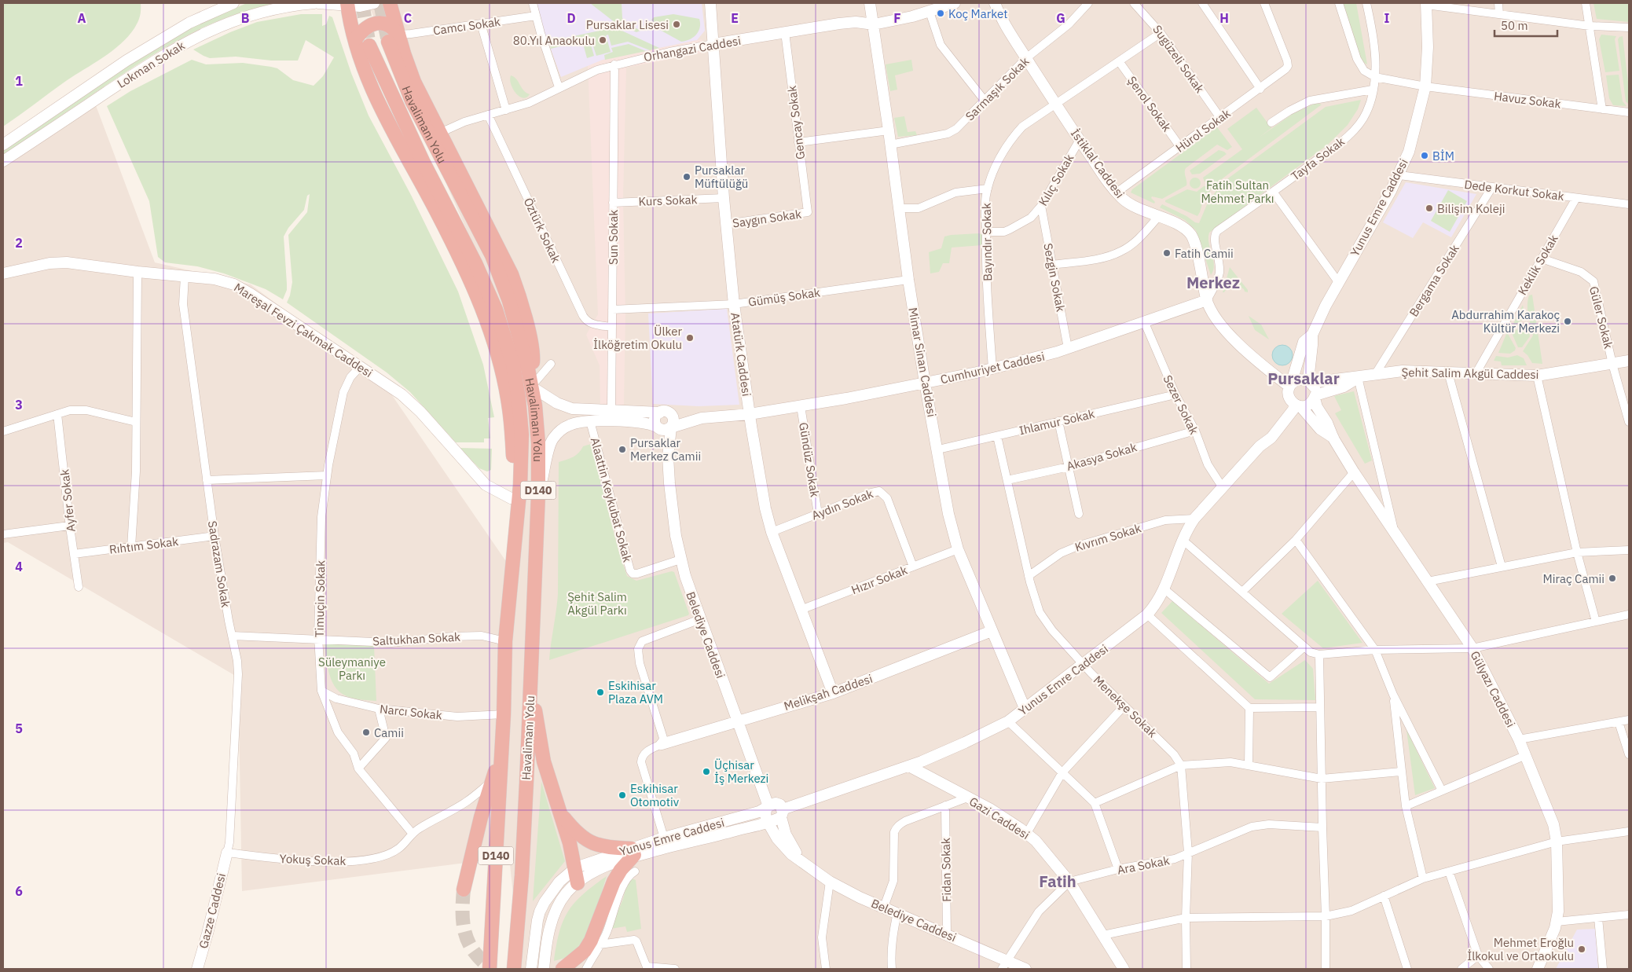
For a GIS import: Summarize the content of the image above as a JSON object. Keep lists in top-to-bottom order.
{
  "streets": {
    "highway": ["Havalimanı Yolu", "D140"],
    "street": [
      "Camcı Sokak",
      "Orhangazi Caddesi",
      "Sugüzeli Sokak",
      "Lokman Sokak",
      "Sarmaşık Sokak",
      "Havuz Sokak",
      "Şenol Sokak",
      "Gencay Sokak",
      "Hürol Sokak",
      "Tayfa Sokak",
      "İstiklal Caddesi",
      "Kılıç Sokak",
      "Dede Korkut Sokak",
      "Kurs Sokak",
      "Yunus Emre Caddesi",
      "Saygın Sokak",
      "Öztürk Sokak",
      "Sun Sokak",
      "Bayındır Sokak",
      "Keklik Sokak",
      "Sezgin Sokak",
      "Bergama Sokak",
      "Gümüş Sokak",
      "Güler Sokak",
      "Mareşal Fevzi Çakmak Caddesi",
      "Atatürk Caddesi",
      "Mimar Sinan Caddesi",
      "Cumhuriyet Caddesi",
      "Şehit Salim Akgül Caddesi",
      "Sezer Sokak",
      "Ihlamur Sokak",
      "Akasya Sokak",
      "Gündüz Sokak",
      "Alaattin Keykubat Sokak",
      "Ayfer Sokak",
      "Aydın Sokak",
      "Kıvrım Sokak",
      "Rıhtım Sokak",
      "Sadrazam Sokak",
      "Hızır Sokak",
      "Timuçin Sokak",
      "Belediye Caddesi",
      "Saltukhan Sokak",
      "Gülyazı Caddesi",
      "Melikşah Caddesi",
      "Menekşe Sokak",
      "Narcı Sokak",
      "Gazi Caddesi",
      "Yokuş Sokak",
      "Ara Sokak",
      "Fidan Sokak",
      "Gazze Caddesi"
    ]
  },
  "crossings": [
    ["Camcı Sokak", "Havalimanı Yolu"],
    ["Orhangazi Caddesi", "Gencay Sokak"],
    ["Orhangazi Caddesi", "Öztürk Sokak"],
    ["Orhangazi Caddesi", "Sun Sokak"],
    ["Orhangazi Caddesi", "Atatürk Caddesi"],
    ["Orhangazi Caddesi", "Mimar Sinan Caddesi"],
    ["Sugüzeli Sokak", "Hürol Sokak"],
    ["Sugüzeli Sokak", "Bayındır Sokak"],
    ["Sarmaşık Sokak", "İstiklal Caddesi"],
    ["Sarmaşık Sokak", "Mimar Sinan Caddesi"],
    ["Havuz Sokak", "Tayfa Sokak"],
    ["Havuz Sokak", "Yunus Emre Caddesi"],
    ["Şenol Sokak", "Hürol Sokak"],
    ["Şenol Sokak", "Bayındır Sokak"],
    ["Gencay Sokak", "Saygın Sokak"],
    ["Hürol Sokak", "İstiklal Caddesi"],
    ["Tayfa Sokak", "İstiklal Caddesi"],
    ["Tayfa Sokak", "Cumhuriyet Caddesi"],
    ["İstiklal Caddesi", "Kılıç Sokak"],
    ["İstiklal Caddesi", "Yunus Emre Caddesi"],
    ["İstiklal Caddesi", "Bayındır Sokak"],
    ["İstiklal Caddesi", "Cumhuriyet Caddesi"],
    ["İstiklal Caddesi", "Şehit Salim Akgül Caddesi"],
    ["Kılıç Sokak", "Bayındır Sokak"],
    ["Kılıç Sokak", "Sezgin Sokak"],
    ["Dede Korkut Sokak", "Yunus Emre Caddesi"],
    ["Dede Korkut Sokak", "Keklik Sokak"],
    ["Dede Korkut Sokak", "Bergama Sokak"],
    ["Kurs Sokak", "Sun Sokak"],
    ["Kurs Sokak", "Atatürk Caddesi"],
    ["Yunus Emre Caddesi", "Mimar Sinan Caddesi"],
    ["Yunus Emre Caddesi", "Şehit Salim Akgül Caddesi"],
    ["Yunus Emre Caddesi", "Sezer Sokak"],
    ["Yunus Emre Caddesi", "Kıvrım Sokak"],
    ["Yunus Emre Caddesi", "Belediye Caddesi"],
    ["Yunus Emre Caddesi", "Menekşe Sokak"],
    ["Yunus Emre Caddesi", "Gazi Caddesi"],
    ["Saygın Sokak", "Atatürk Caddesi"],
    ["Öztürk Sokak", "Sun Sokak"],
    ["Sun Sokak", "Gümüş Sokak"],
    ["Bayındır Sokak", "Cumhuriyet Caddesi"],
    ["Keklik Sokak", "Güler Sokak"],
    ["Keklik Sokak", "Şehit Salim Akgül Caddesi"],
    ["Sezgin Sokak", "Cumhuriyet Caddesi"],
    ["Bergama Sokak", "Şehit Salim Akgül Caddesi"],
    ["Gümüş Sokak", "Atatürk Caddesi"],
    ["Gümüş Sokak", "Mimar Sinan Caddesi"],
    ["Güler Sokak", "Şehit Salim Akgül Caddesi"],
    ["Mareşal Fevzi Çakmak Caddesi", "Sadrazam Sokak"],
    ["Mareşal Fevzi Çakmak Caddesi", "Timuçin Sokak"],
    ["Atatürk Caddesi", "Cumhuriyet Caddesi"],
    ["Atatürk Caddesi", "Aydın Sokak"],
    ["Atatürk Caddesi", "Hızır Sokak"],
    ["Atatürk Caddesi", "Melikşah Caddesi"],
    ["Mimar Sinan Caddesi", "Cumhuriyet Caddesi"],
    ["Mimar Sinan Caddesi", "Ihlamur Sokak"],
    ["Mimar Sinan Caddesi", "Hızır Sokak"],
    ["Mimar Sinan Caddesi", "Melikşah Caddesi"],
    ["Cumhuriyet Caddesi", "Sezer Sokak"],
    ["Cumhuriyet Caddesi", "Gündüz Sokak"],
    ["Sezer Sokak", "Ihlamur Sokak"],
    ["Sezer Sokak", "Akasya Sokak"],
    ["Ihlamur Sokak", "Menekşe Sokak"],
    ["Akasya Sokak", "Menekşe Sokak"],
    ["Gündüz Sokak", "Aydın Sokak"],
    ["D140", "Saltukhan Sokak"],
    ["D140", "Narcı Sokak"],
    ["Alaattin Keykubat Sokak", "Belediye Caddesi"],
    ["Ayfer Sokak", "Rıhtım Sokak"],
    ["Aydın Sokak", "Hızır Sokak"],
    ["Kıvrım Sokak", "Menekşe Sokak"],
    ["Rıhtım Sokak", "Sadrazam Sokak"],
    ["Sadrazam Sokak", "Saltukhan Sokak"],
    ["Sadrazam Sokak", "Yokuş Sokak"],
    ["Sadrazam Sokak", "Gazze Caddesi"],
    ["Timuçin Sokak", "Saltukhan Sokak"],
    ["Timuçin Sokak", "Narcı Sokak"],
    ["Timuçin Sokak", "Yokuş Sokak"],
    ["Belediye Caddesi", "Melikşah Caddesi"],
    ["Belediye Caddesi", "Ara Sokak"],
    ["Belediye Caddesi", "Fidan Sokak"],
    ["Gazi Caddesi", "Ara Sokak"],
    ["Yokuş Sokak", "Gazze Caddesi"]
  ],
  "districts": ["Merkez", "Pursaklar", "Fatih"],
  "parks": ["Fatih Sultan Mehmet Parkı", "Şehit Salim Akgül Parkı", "Süleymaniye Parkı"],
  "places": [
    "Koç Market",
    "Pursaklar Lisesi",
    "80.Yıl Anaokulu",
    "BİM",
    "Pursaklar Müftülüğü",
    "Bilişim Koleji",
    "Fatih Camii",
    "Abdurrahim Karakoç Kültür Merkezi",
    "Ülker İlköğretim Okulu",
    "Pursaklar Merkez Camii",
    "Miraç Camii",
    "Eskihisar Plaza AVM",
    "Camii",
    "Üçhisar İş Merkezi",
    "Eskihisar Otomotiv",
    "Mehmet Eroğlu İlkokul ve Ortaokulu"
  ],
  "scale_bar": "50 m",
  "grid": {
    "columns": [
      "A",
      "B",
      "C",
      "D",
      "E",
      "F",
      "G",
      "H",
      "I"
    ],
    "rows": [
      "1",
      "2",
      "3",
      "4",
      "5",
      "6"
    ]
  }
}
